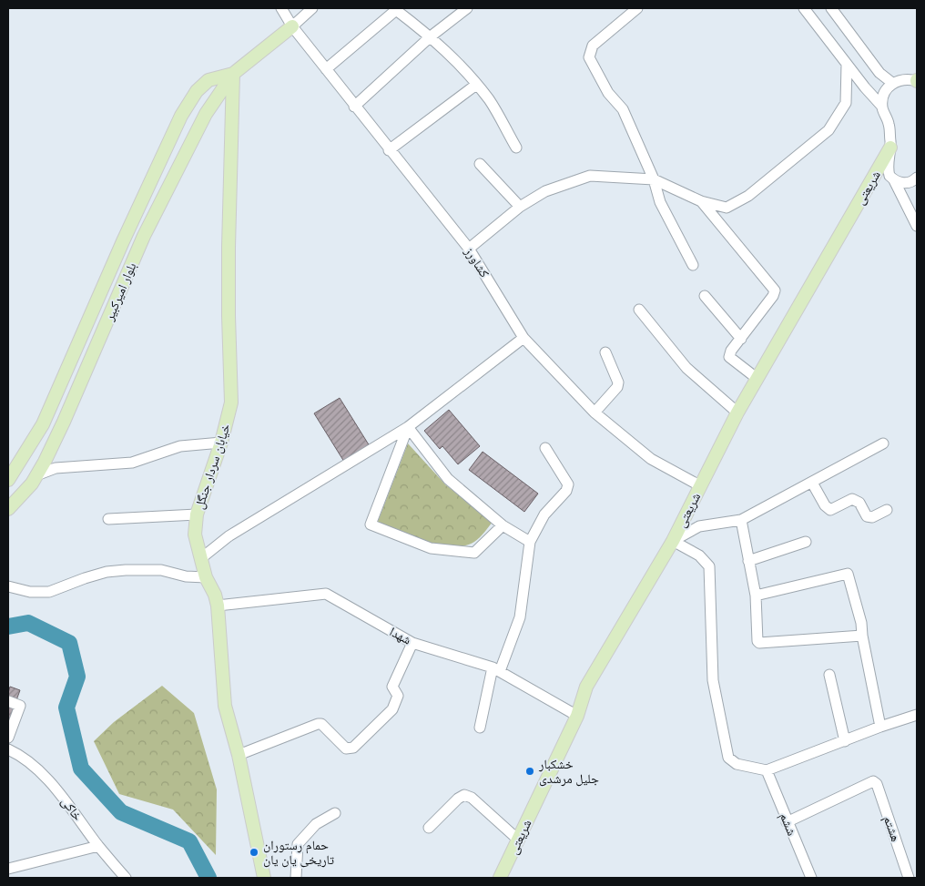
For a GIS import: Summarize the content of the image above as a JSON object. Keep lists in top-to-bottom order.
{
  "streets": {
    "main road": ["شریعتی", "بلوار امیرکبیر", "خیابان سردار جنگل"],
    "street": [
      "کشاورز",
      "شهدا",
      "خاکی",
      "ششم",
      "هشتم"
    ]
  },
  "crossings": [
    ["شریعتی", "کشاورز"],
    ["شریعتی", "شهدا"],
    ["کشاورز", "بلوار امیرکبیر"],
    ["بلوار امیرکبیر", "خیابان سردار جنگل"],
    ["خیابان سردار جنگل", "شهدا"],
    ["ششم", "هشتم"]
  ],
  "places": ["خشکبار جلیل مرشدی", "حمام رستوران تاریخی یان یان"]
}
